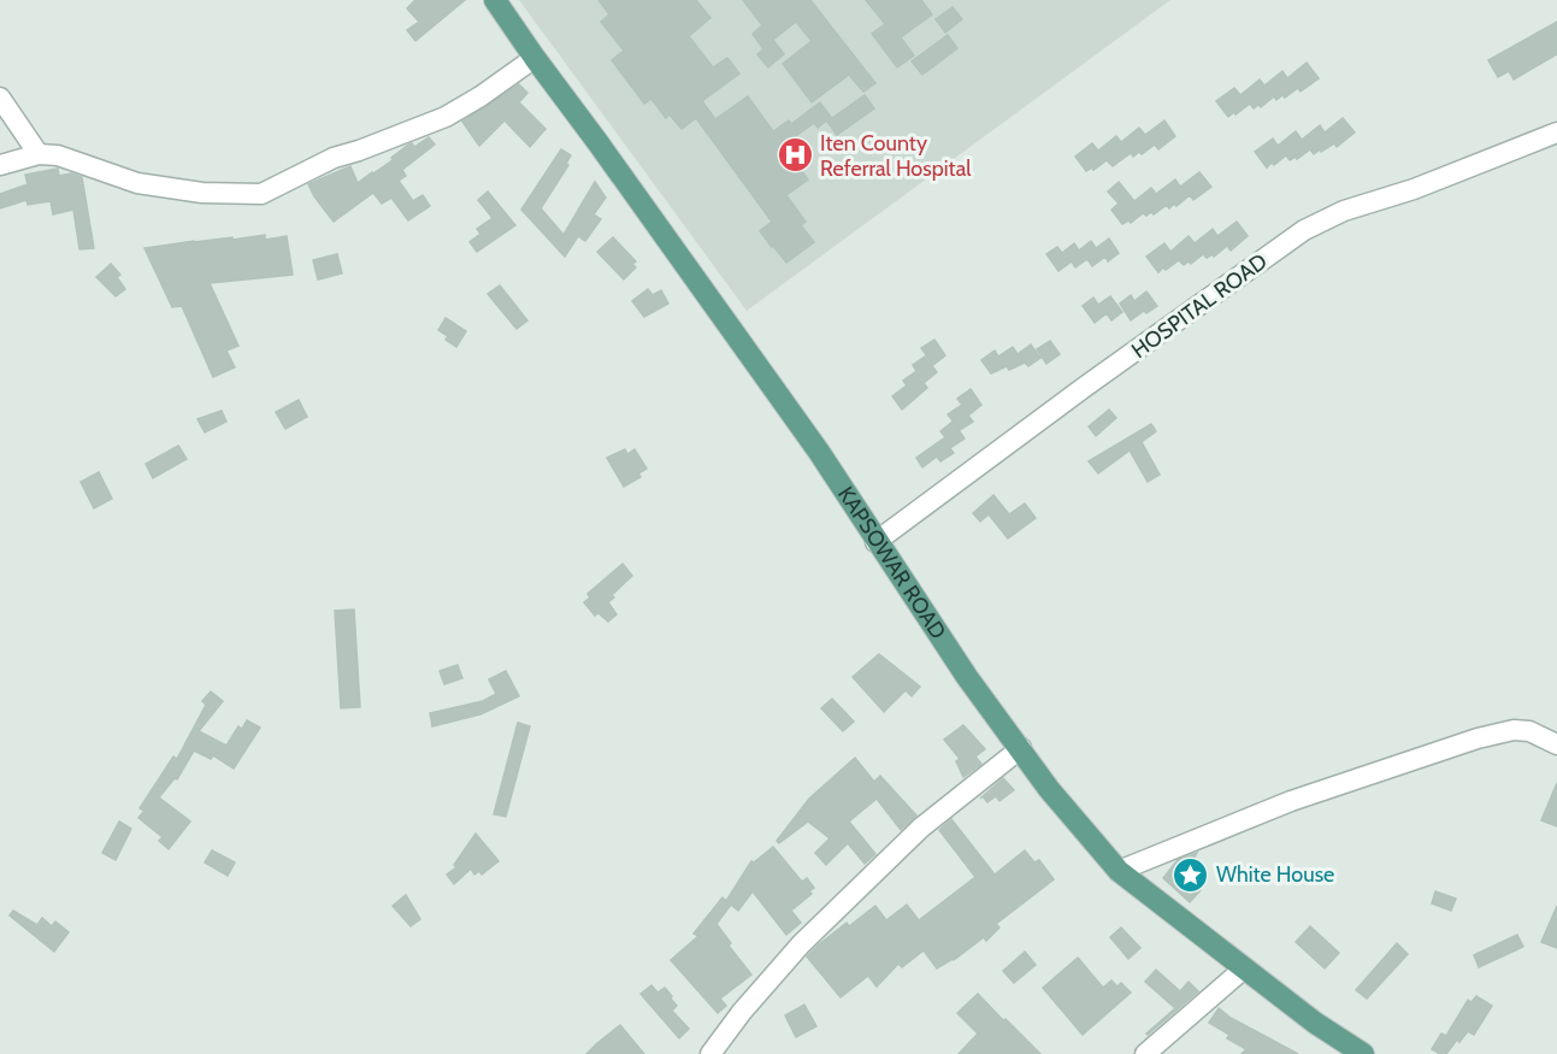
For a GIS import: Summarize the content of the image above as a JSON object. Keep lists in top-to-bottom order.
{
  "streets": {
    "main road": ["KAPSOWAR ROAD"],
    "street": ["HOSPITAL ROAD"]
  },
  "crossings": [
    ["HOSPITAL ROAD", "KAPSOWAR ROAD"]
  ],
  "places": {
    "hospital": ["Iten County Referral Hospital"],
    "place": ["White House"]
  }
}
